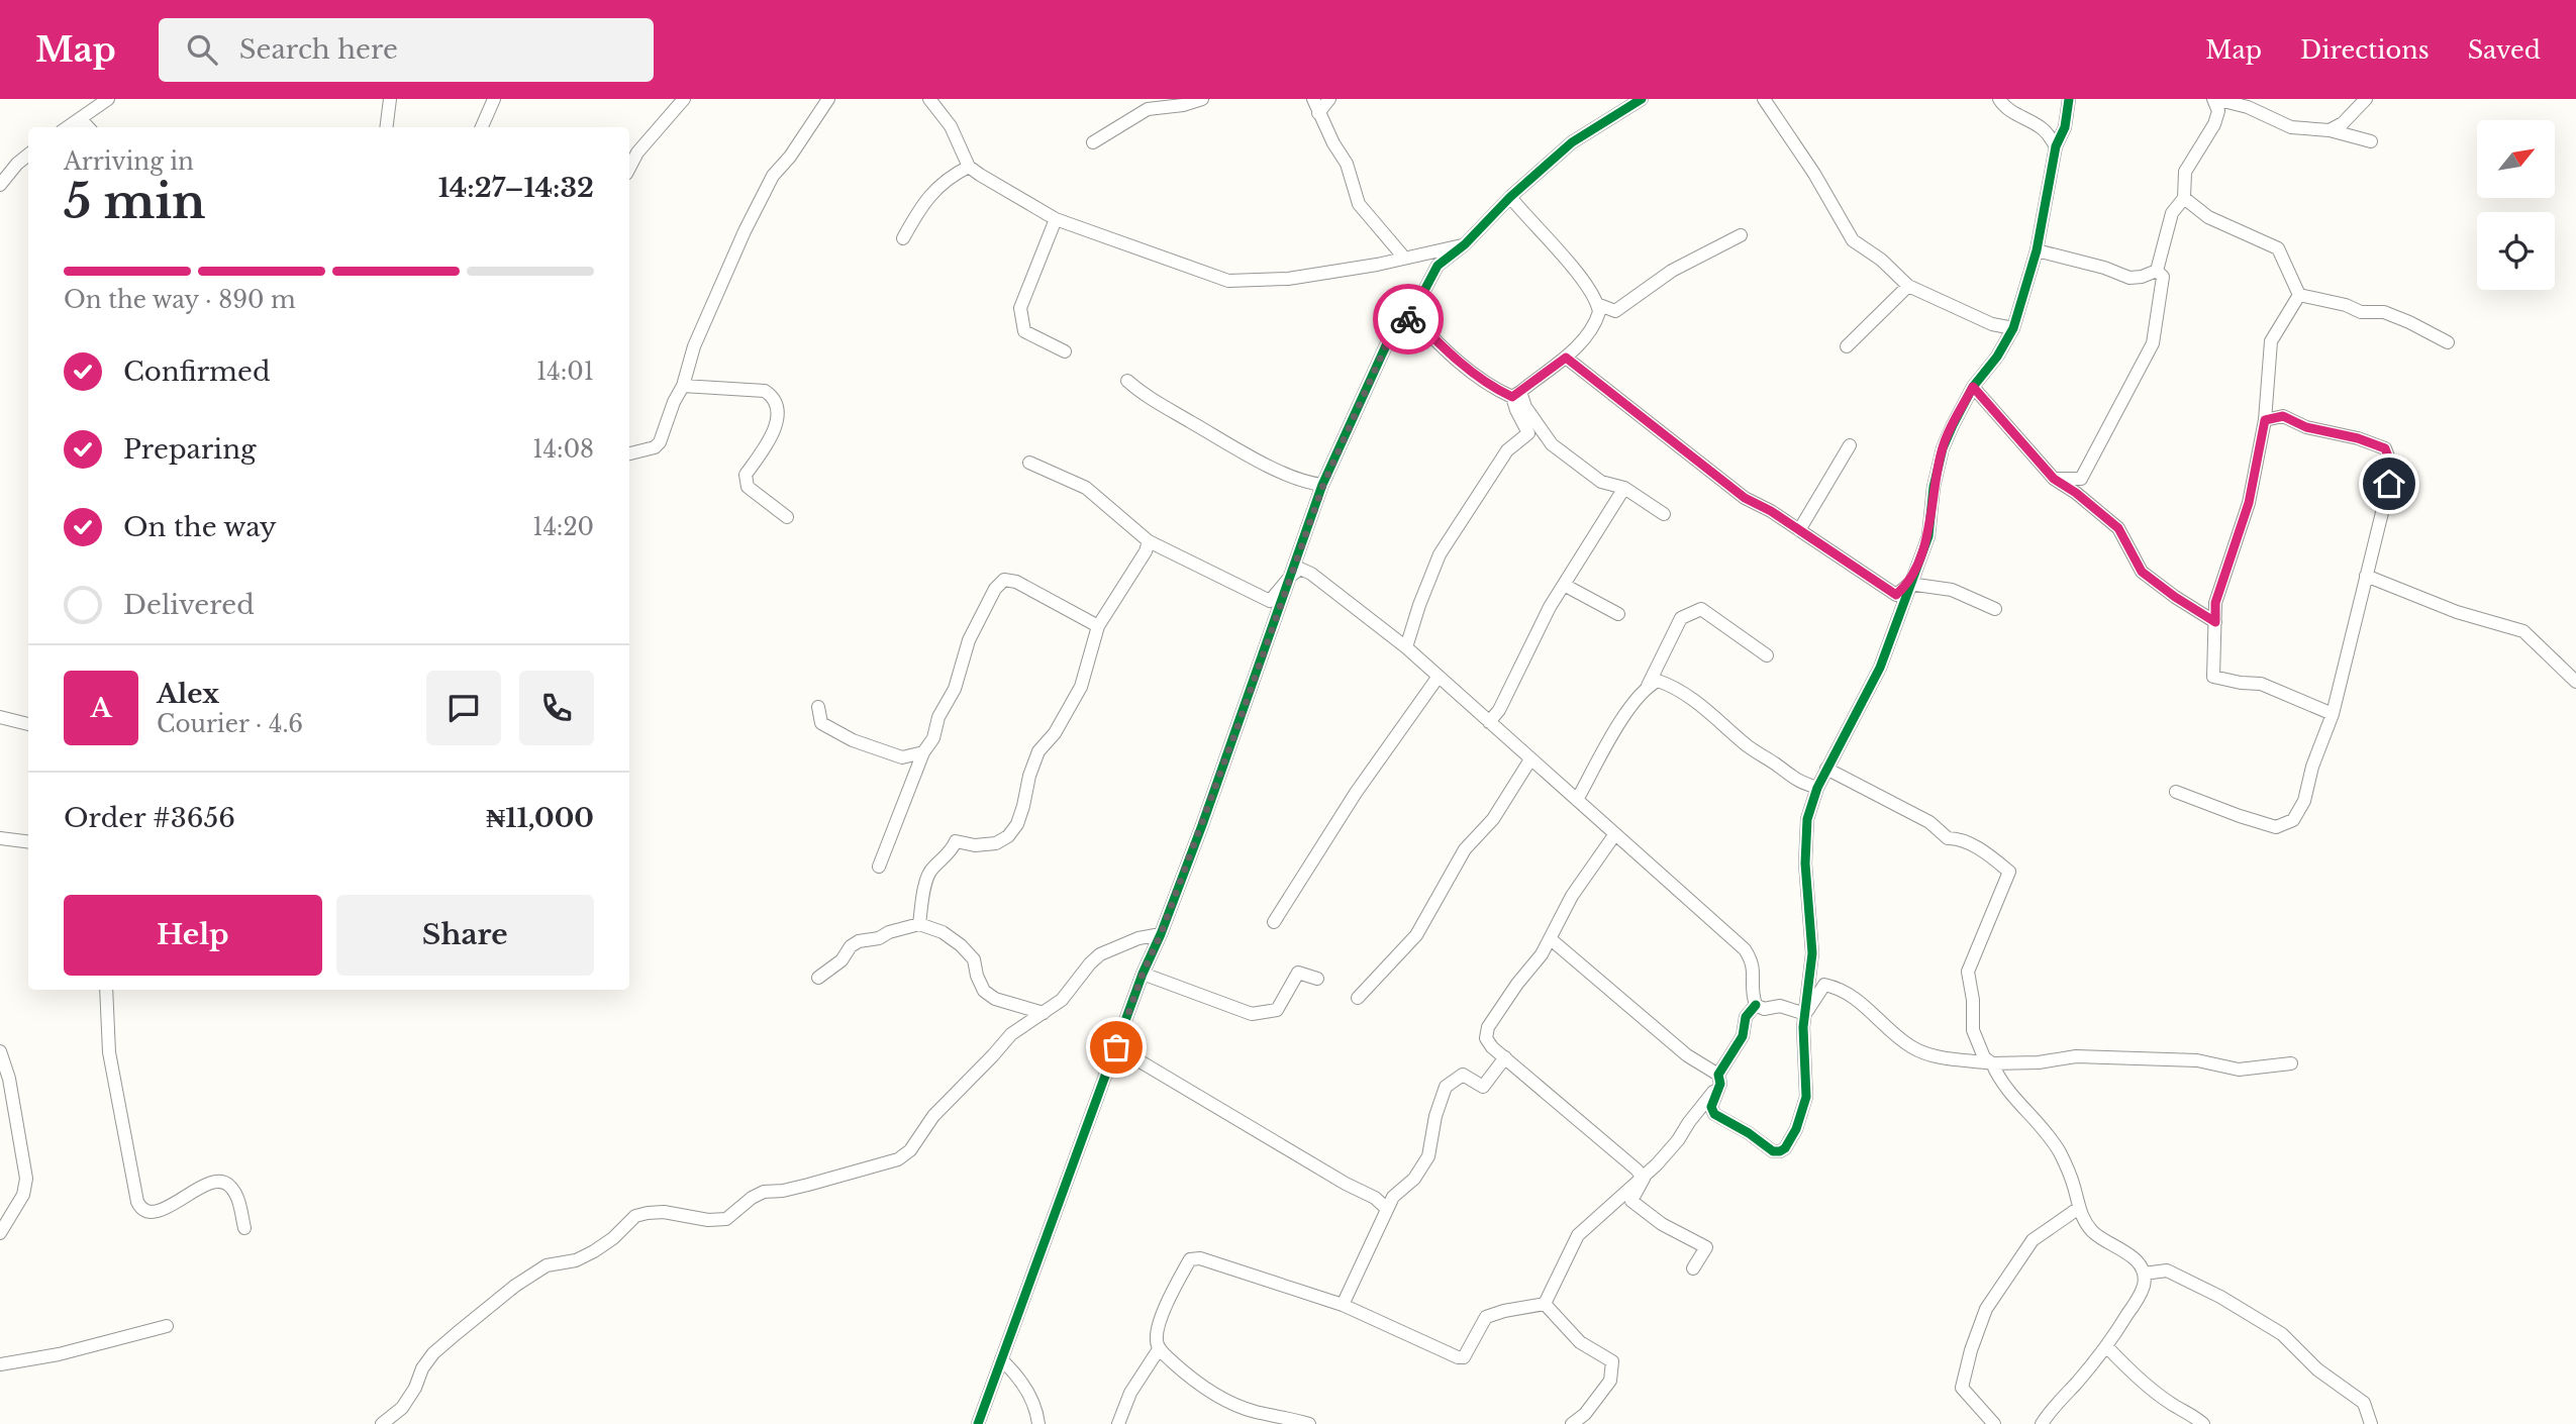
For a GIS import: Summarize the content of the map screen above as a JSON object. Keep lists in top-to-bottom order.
{
  "north": "top right",
  "page": {
    "header": "Map",
    "search": "Search here",
    "nav": ["Map", "Directions", "Saved"],
    "heading": ["5 min", "Arriving in", "14:27–14:32"],
    "panel": [
      "Alex",
      "Courier · 4.6",
      "Order #3656",
      "₦11,000"
    ],
    "bar": "On the way · 890 m",
    "list": [
      ["Confirmed", "14:01"],
      ["Preparing", "14:08"],
      ["On the way", "14:20"],
      "Delivered"
    ],
    "round": "A",
    "buttons": ["Help", "Share"]
  }
}
